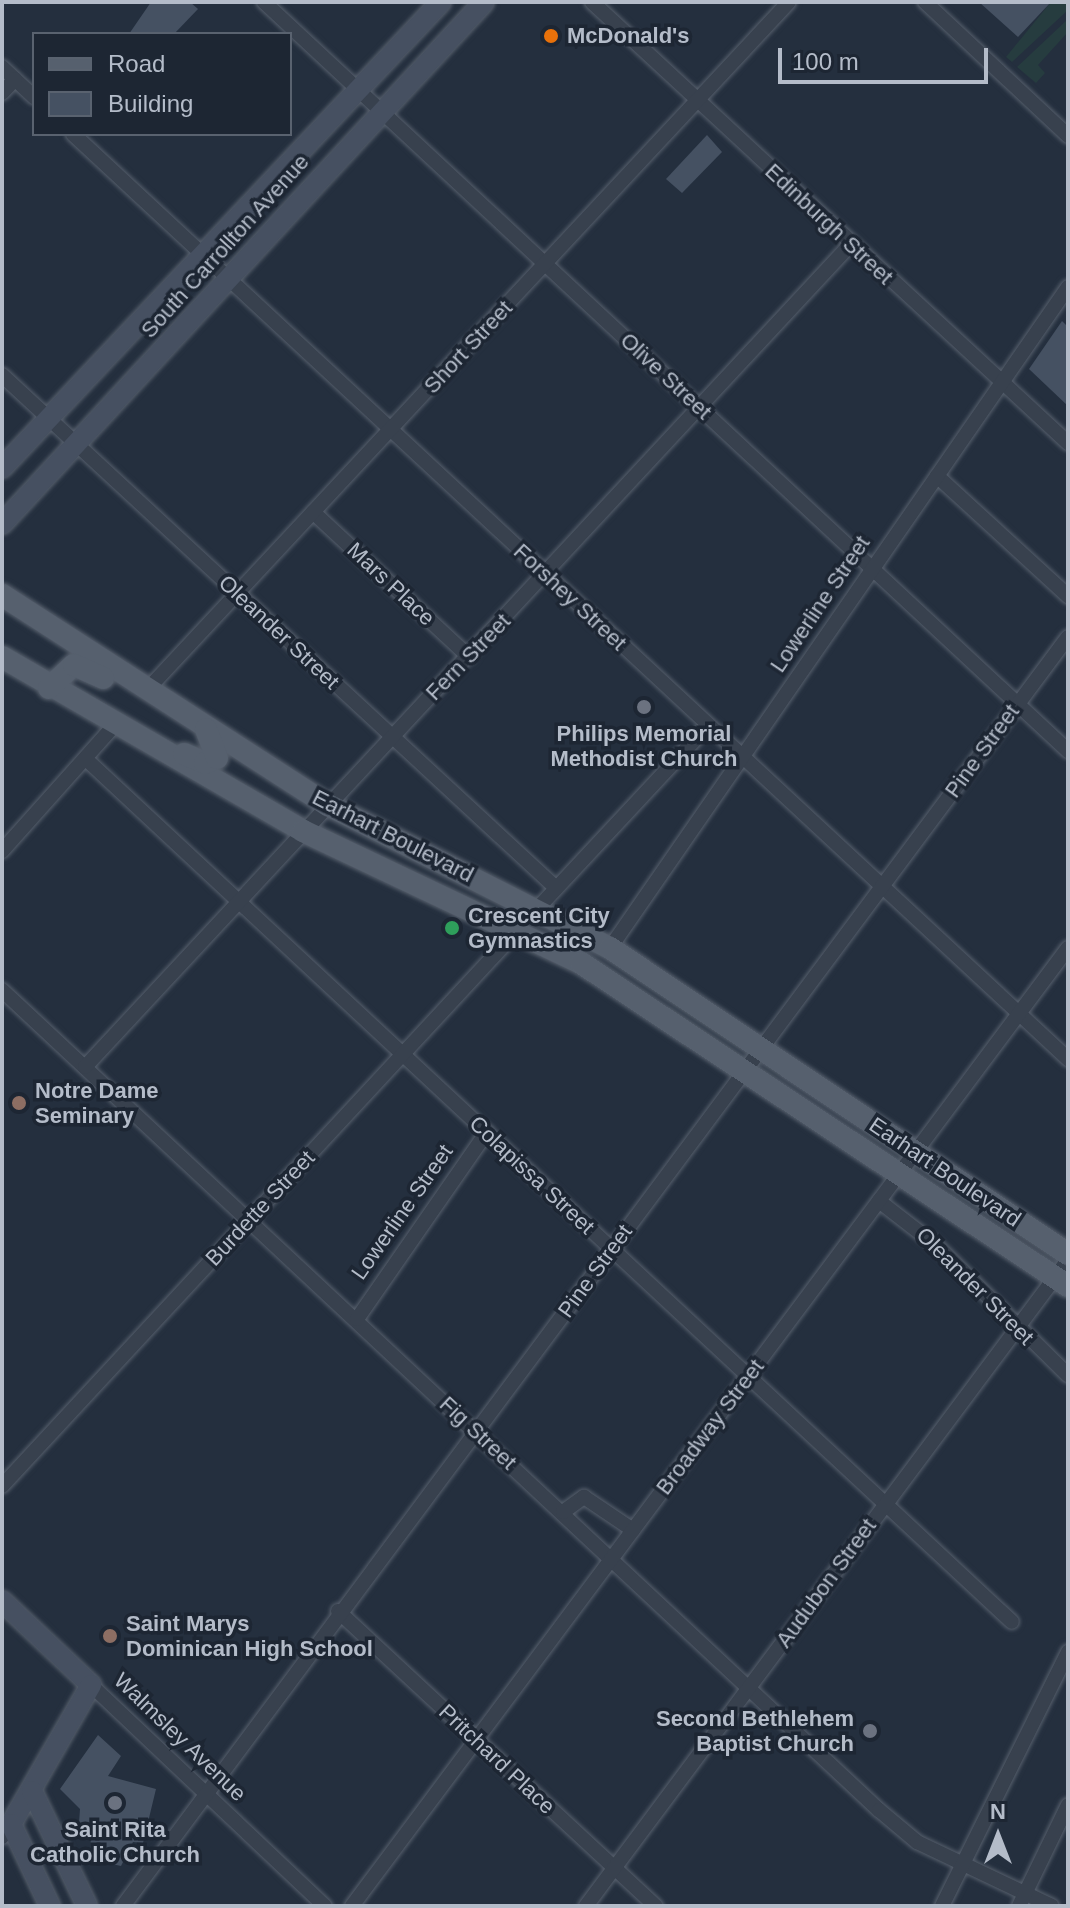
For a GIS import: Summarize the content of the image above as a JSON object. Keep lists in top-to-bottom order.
{
  "streets": {
    "main road": ["South Carrollton Avenue", "Earhart Boulevard", "Walmsley Avenue"],
    "street": [
      "Edinburgh Street",
      "Short Street",
      "Olive Street",
      "Mars Place",
      "Forshey Street",
      "Lowerline Street",
      "Oleander Street",
      "Fern Street",
      "Pine Street",
      "Colapissa Street",
      "Burdette Street",
      "Broadway Street",
      "Fig Street",
      "Audubon Street",
      "Pritchard Place"
    ]
  },
  "crossings": [
    ["Edinburgh Street", "Short Street"],
    ["Edinburgh Street", "Lowerline Street"],
    ["Edinburgh Street", "Fern Street"],
    ["South Carrollton Avenue", "Olive Street"],
    ["South Carrollton Avenue", "Forshey Street"],
    ["South Carrollton Avenue", "Oleander Street"],
    ["Short Street", "Olive Street"],
    ["Short Street", "Mars Place"],
    ["Short Street", "Forshey Street"],
    ["Short Street", "Oleander Street"],
    ["Short Street", "Earhart Boulevard"],
    ["Olive Street", "Lowerline Street"],
    ["Olive Street", "Fern Street"],
    ["Olive Street", "Pine Street"],
    ["Mars Place", "Fern Street"],
    ["Forshey Street", "Lowerline Street"],
    ["Forshey Street", "Fern Street"],
    ["Forshey Street", "Pine Street"],
    ["Forshey Street", "Broadway Street"],
    ["Lowerline Street", "Earhart Boulevard"],
    ["Lowerline Street", "Colapissa Street"],
    ["Lowerline Street", "Fig Street"],
    ["Oleander Street", "Fern Street"],
    ["Oleander Street", "Broadway Street"],
    ["Oleander Street", "Audubon Street"],
    ["Fern Street", "Earhart Boulevard"],
    ["Fern Street", "Colapissa Street"],
    ["Fern Street", "Fig Street"],
    ["Pine Street", "Earhart Boulevard"],
    ["Pine Street", "Colapissa Street"],
    ["Pine Street", "Fig Street"],
    ["Pine Street", "Walmsley Avenue"],
    ["Pine Street", "Pritchard Place"],
    ["Earhart Boulevard", "Burdette Street"],
    ["Earhart Boulevard", "Broadway Street"],
    ["Earhart Boulevard", "Audubon Street"],
    ["Colapissa Street", "Burdette Street"],
    ["Colapissa Street", "Broadway Street"],
    ["Colapissa Street", "Audubon Street"],
    ["Burdette Street", "Fig Street"],
    ["Broadway Street", "Fig Street"],
    ["Broadway Street", "Pritchard Place"],
    ["Fig Street", "Audubon Street"],
    ["Audubon Street", "Pritchard Place"]
  ],
  "places": [
    "McDonald's",
    "Philips Memorial Methodist Church",
    "Crescent City Gymnastics",
    "Notre Dame Seminary",
    "Saint Marys Dominican High School",
    "Second Bethlehem Baptist Church",
    "Saint Rita Catholic Church"
  ],
  "legend": ["Road", "Building"],
  "scale_bar": "100 m",
  "north": "top"
}
